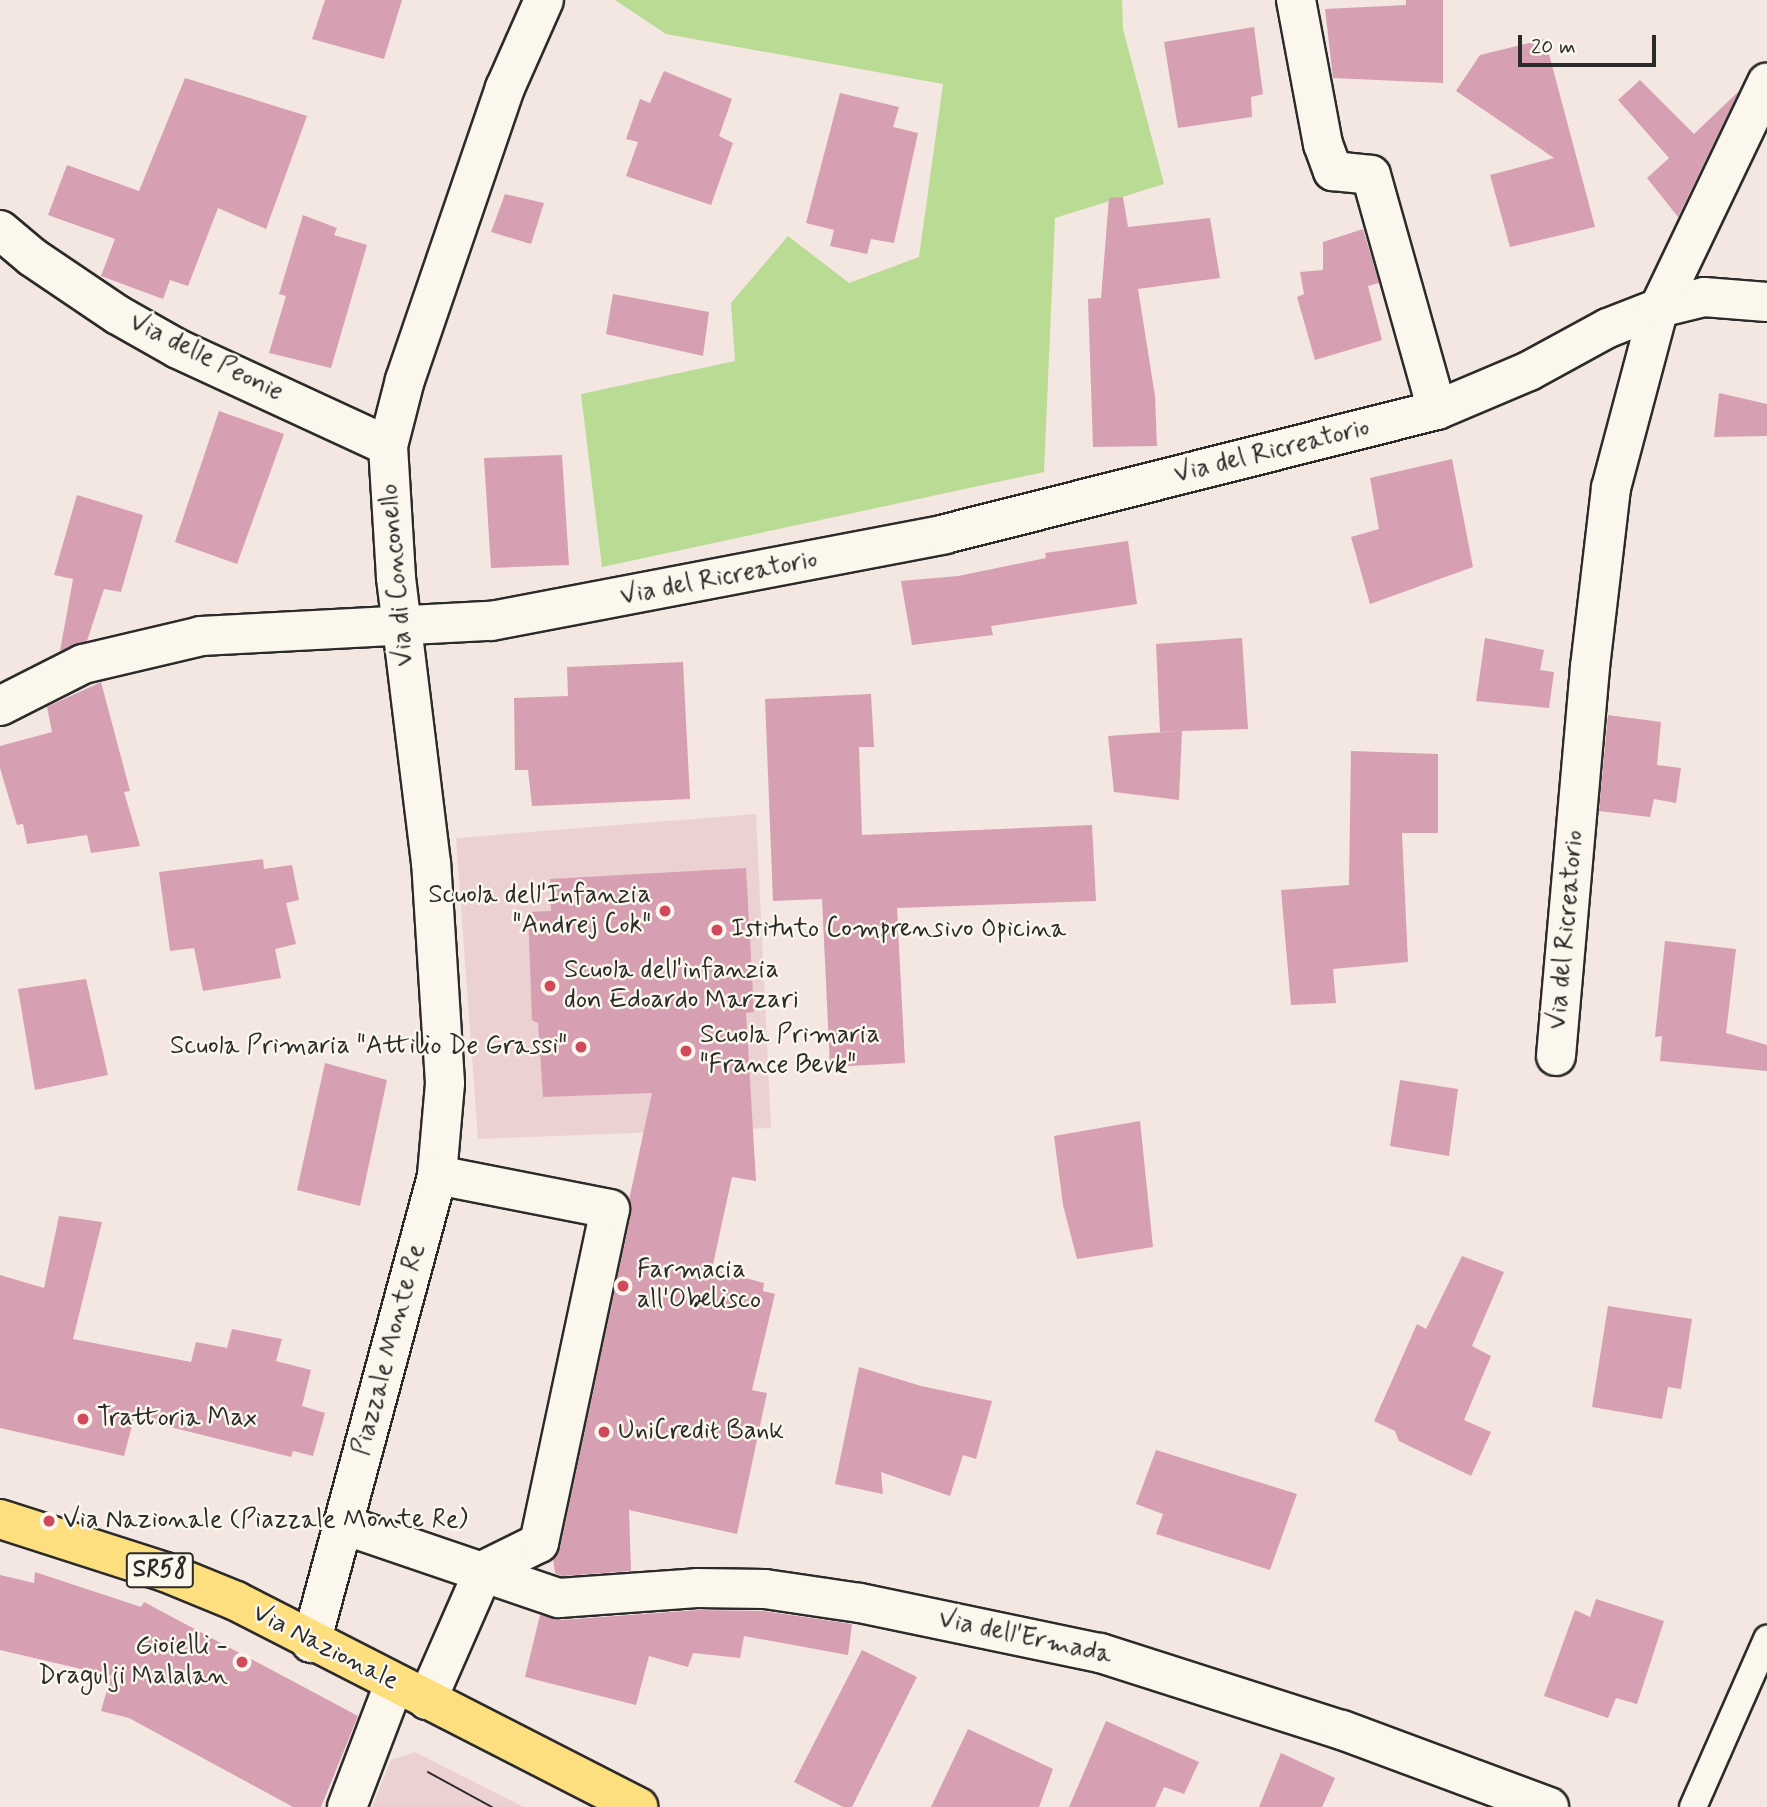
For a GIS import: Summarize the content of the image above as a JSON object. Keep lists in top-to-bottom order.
{
  "streets": {
    "main road": ["SR58", "Via Nazionale"],
    "street": [
      "Via delle Peonie",
      "Via del Ricreatorio",
      "Via di Conconello",
      "Piazzale Monte Re",
      "Via dell'Ermada"
    ]
  },
  "crossings": [
    ["Via delle Peonie", "Via di Conconello"],
    ["Via del Ricreatorio", "Via di Conconello"],
    ["Via di Conconello", "Piazzale Monte Re"],
    ["Piazzale Monte Re", "Via dell'Ermada"],
    ["Piazzale Monte Re", "Via Nazionale"]
  ],
  "places": [
    "Scuola dell'Infanzia \"Andrej Cok\"",
    "Istituto Comprensivo Opicina",
    "Scuola dell'infanzia don Edoardo Marzari",
    "Scuola Primaria \"Attilio De Grassi\"",
    "Scuola Primaria \"France Bevk\"",
    "Farmacia all'Obelisco",
    "Trattoria Max",
    "UniCredit Bank",
    "Via Nazionale (Piazzale Monte Re)",
    "Gioielli - Dragulji Malalan"
  ],
  "scale_bar": "20 m"
}
